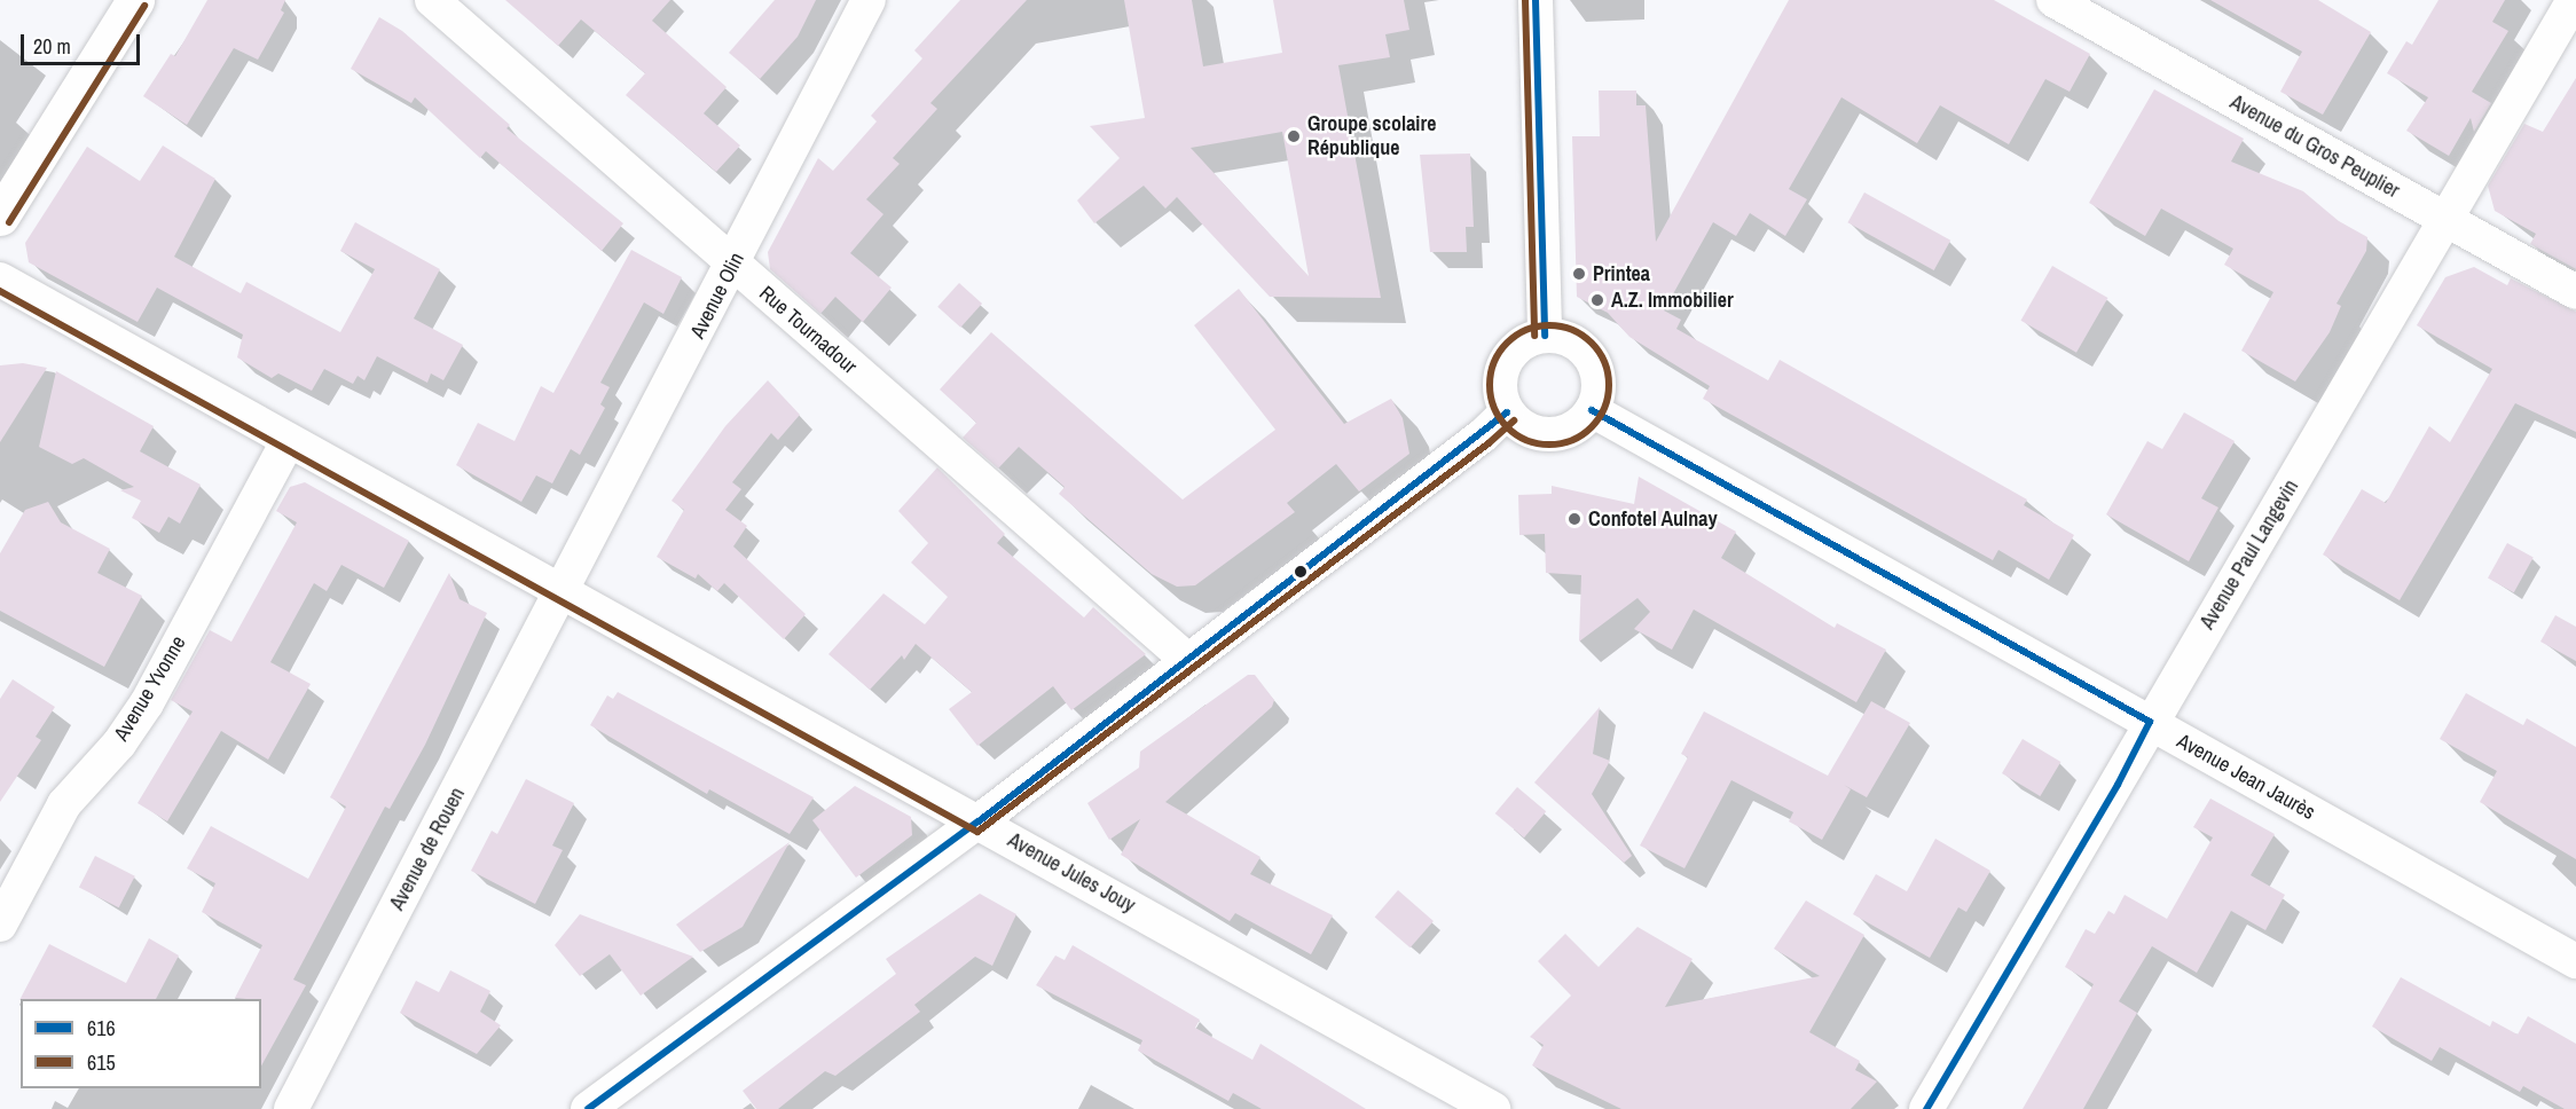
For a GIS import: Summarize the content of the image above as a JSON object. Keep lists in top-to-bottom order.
{
  "streets": {
    "street": [
      "Avenue du Gros Peuplier",
      "Avenue Olin",
      "Rue Tournadour",
      "Avenue Paul Langevin",
      "Avenue Yvonne",
      "Avenue Jean Jaurès",
      "Avenue de Rouen",
      "Avenue Jules Jouy"
    ]
  },
  "crossings": [
    ["Avenue du Gros Peuplier", "Avenue Paul Langevin"],
    ["Avenue Olin", "Rue Tournadour"],
    ["Avenue Olin", "Avenue de Rouen"],
    ["Avenue Olin", "Avenue Jules Jouy"],
    ["Avenue Paul Langevin", "Avenue Jean Jaurès"],
    ["Avenue Yvonne", "Avenue Jules Jouy"],
    ["Avenue de Rouen", "Avenue Jules Jouy"]
  ],
  "places": [
    "Groupe scolaire République",
    "Printea",
    "A.Z. Immobilier",
    "Confotel Aulnay"
  ],
  "lines": ["transit line 616", "transit line 615"],
  "legend": ["616", "615"],
  "scale_bar": "20 m"
}
